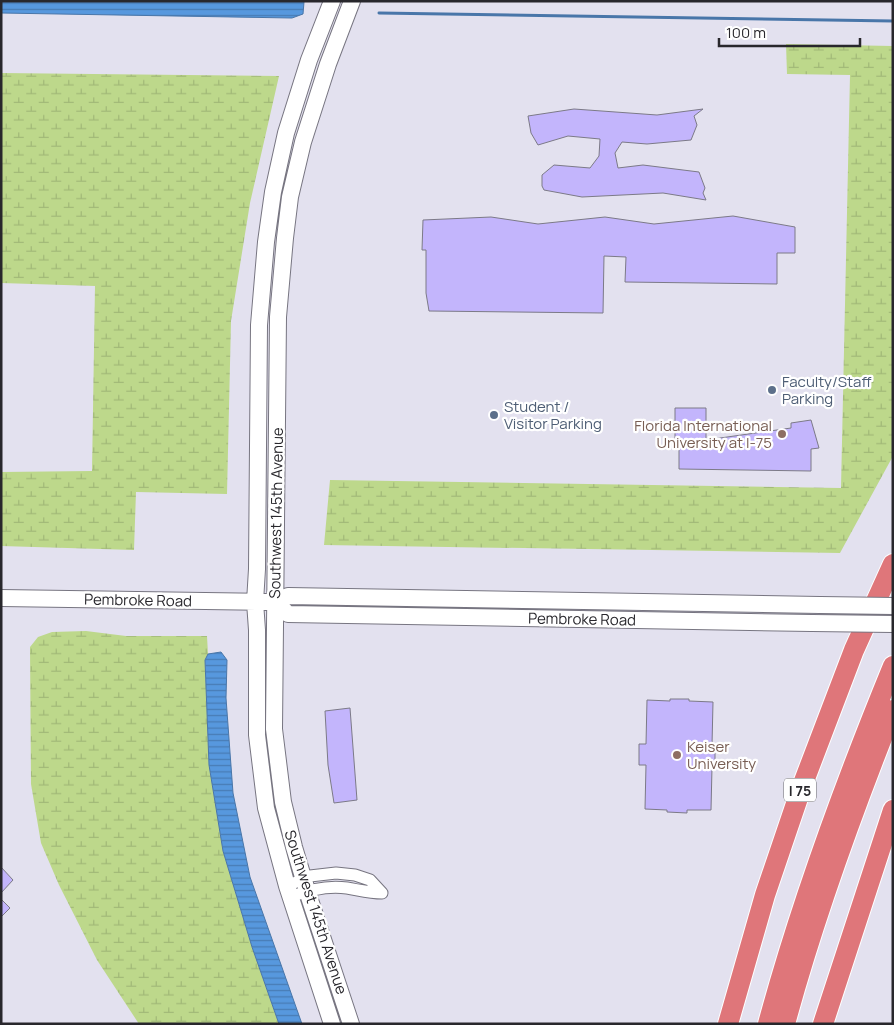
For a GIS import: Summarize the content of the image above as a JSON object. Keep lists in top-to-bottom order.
{
  "streets": {
    "highway": ["I 75"],
    "street": ["Southwest 145th Avenue", "Pembroke Road"]
  },
  "crossings": [
    ["Southwest 145th Avenue", "Pembroke Road"]
  ],
  "places": [
    "Faculty/Staff Parking",
    "Student / Visitor Parking",
    "Florida International University at I-75",
    "Keiser University"
  ],
  "scale_bar": "100 m"
}
